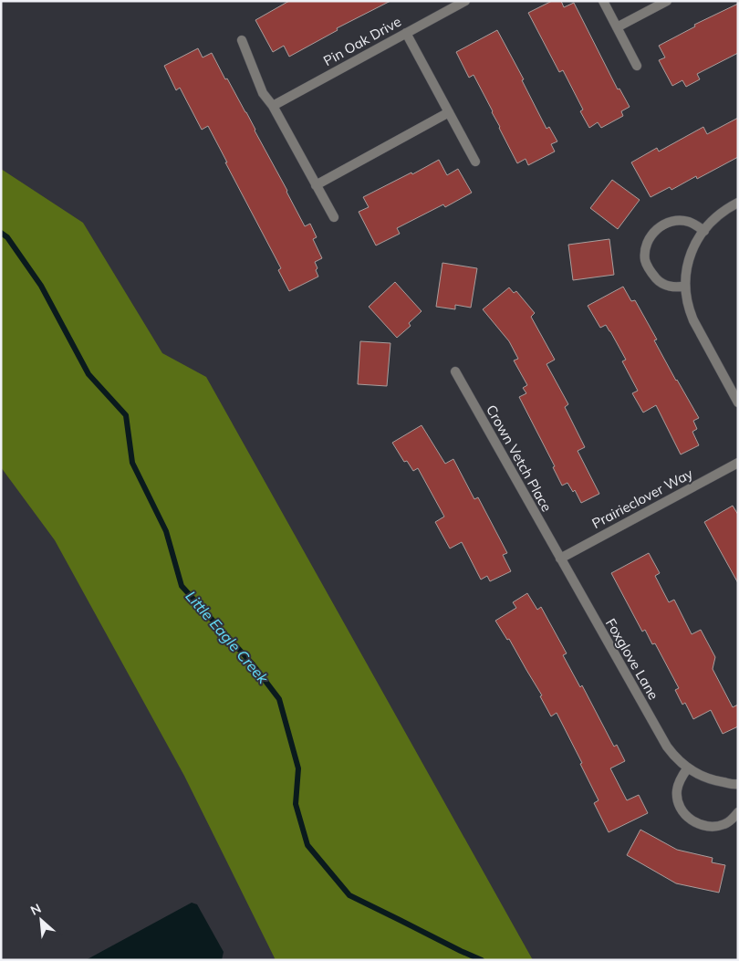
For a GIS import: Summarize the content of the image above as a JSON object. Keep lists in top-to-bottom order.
{
  "streets": {
    "street": [
      "Pin Oak Drive",
      "Crown Vetch Place",
      "Prairieclover Way",
      "Foxglove Lane"
    ]
  },
  "crossings": [
    ["Crown Vetch Place", "Prairieclover Way"],
    ["Crown Vetch Place", "Foxglove Lane"],
    ["Prairieclover Way", "Foxglove Lane"]
  ],
  "water": ["Little Eagle Creek"],
  "north": "top left"
}
